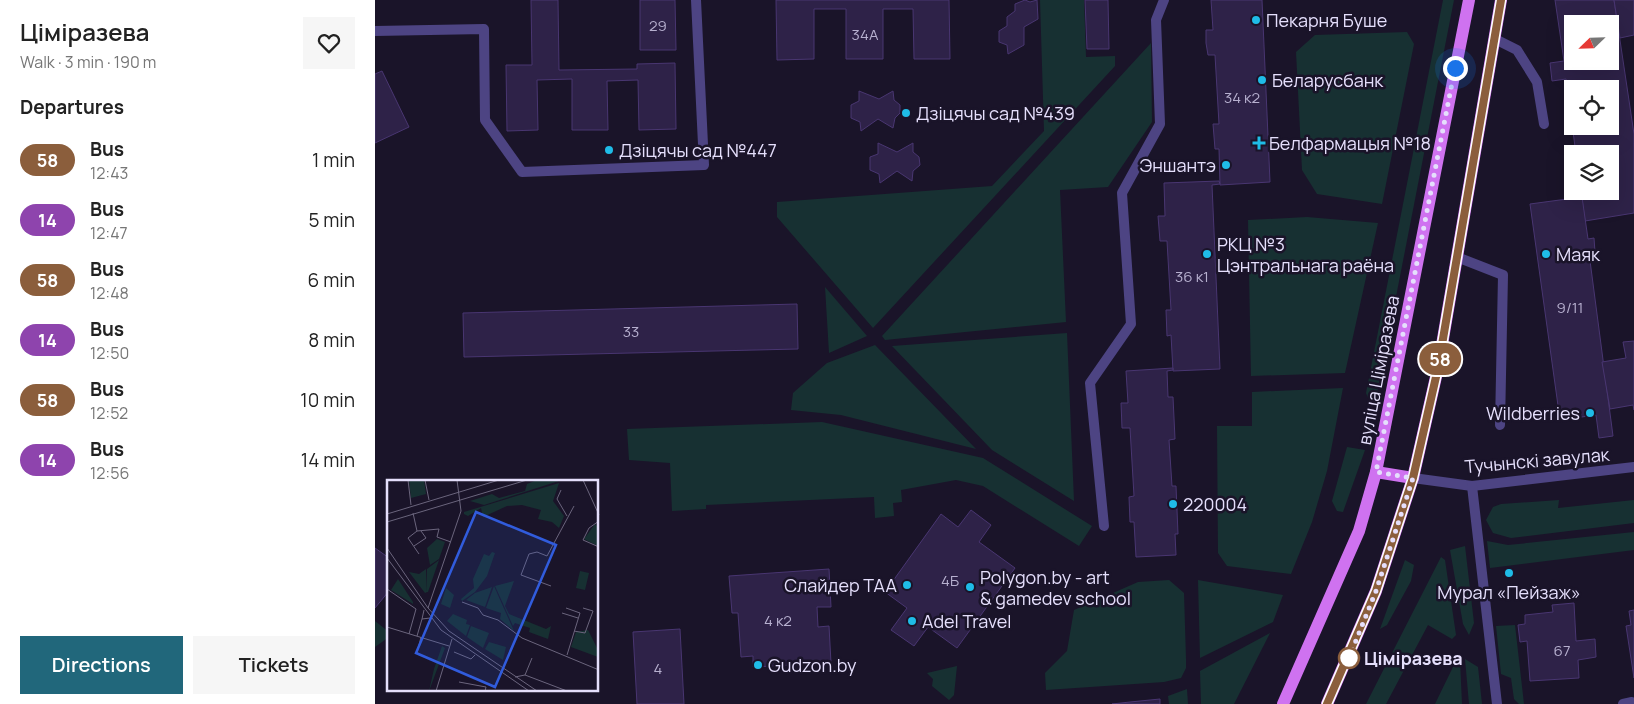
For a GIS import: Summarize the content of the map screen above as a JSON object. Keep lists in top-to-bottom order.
{
  "streets": {
    "main road": ["вуліца Ціміразева"],
    "street": ["Тучынскі завулак"]
  },
  "places": {
    "other": [
      "Пекарня Буше",
      "Беларусбанк",
      "Дзіцячы сад №439",
      "Дзіцячы сад №447",
      "Эншантэ",
      "РКЦ №3 Цэнтральнага раёна",
      "Маяк",
      "Wildberries",
      "220004",
      "Мурал «Пейзаж»",
      "Слайдер ТАА",
      "Polygon.by - art & gamedev school",
      "Adel Travel",
      "Ціміразева",
      "Gudzon.by"
    ],
    "health": ["Белфармацыя №18"]
  },
  "lines": ["bus line 58"],
  "house_numbers": [
    "29",
    "34А",
    "34 к2",
    "36 к1",
    "9/11",
    "33",
    "4Б",
    "4 к2",
    "67",
    "4"
  ],
  "north": "bottom left",
  "page": {
    "heading": [
      ["Ціміразева", "Walk · 3 min · 190 m"],
      "Departures"
    ],
    "on_map": "58",
    "list": [
      {
        "mark": "58",
        "name": "Bus",
        "note": "12:43",
        "value": "1 min"
      },
      {
        "mark": "14",
        "name": "Bus",
        "note": "12:47",
        "value": "5 min"
      },
      {
        "mark": "58",
        "name": "Bus",
        "note": "12:48",
        "value": "6 min"
      },
      {
        "mark": "14",
        "name": "Bus",
        "note": "12:50",
        "value": "8 min"
      },
      {
        "mark": "58",
        "name": "Bus",
        "note": "12:52",
        "value": "10 min"
      },
      {
        "mark": "14",
        "name": "Bus",
        "note": "12:56",
        "value": "14 min"
      }
    ],
    "buttons": ["Directions", "Tickets"]
  }
}
